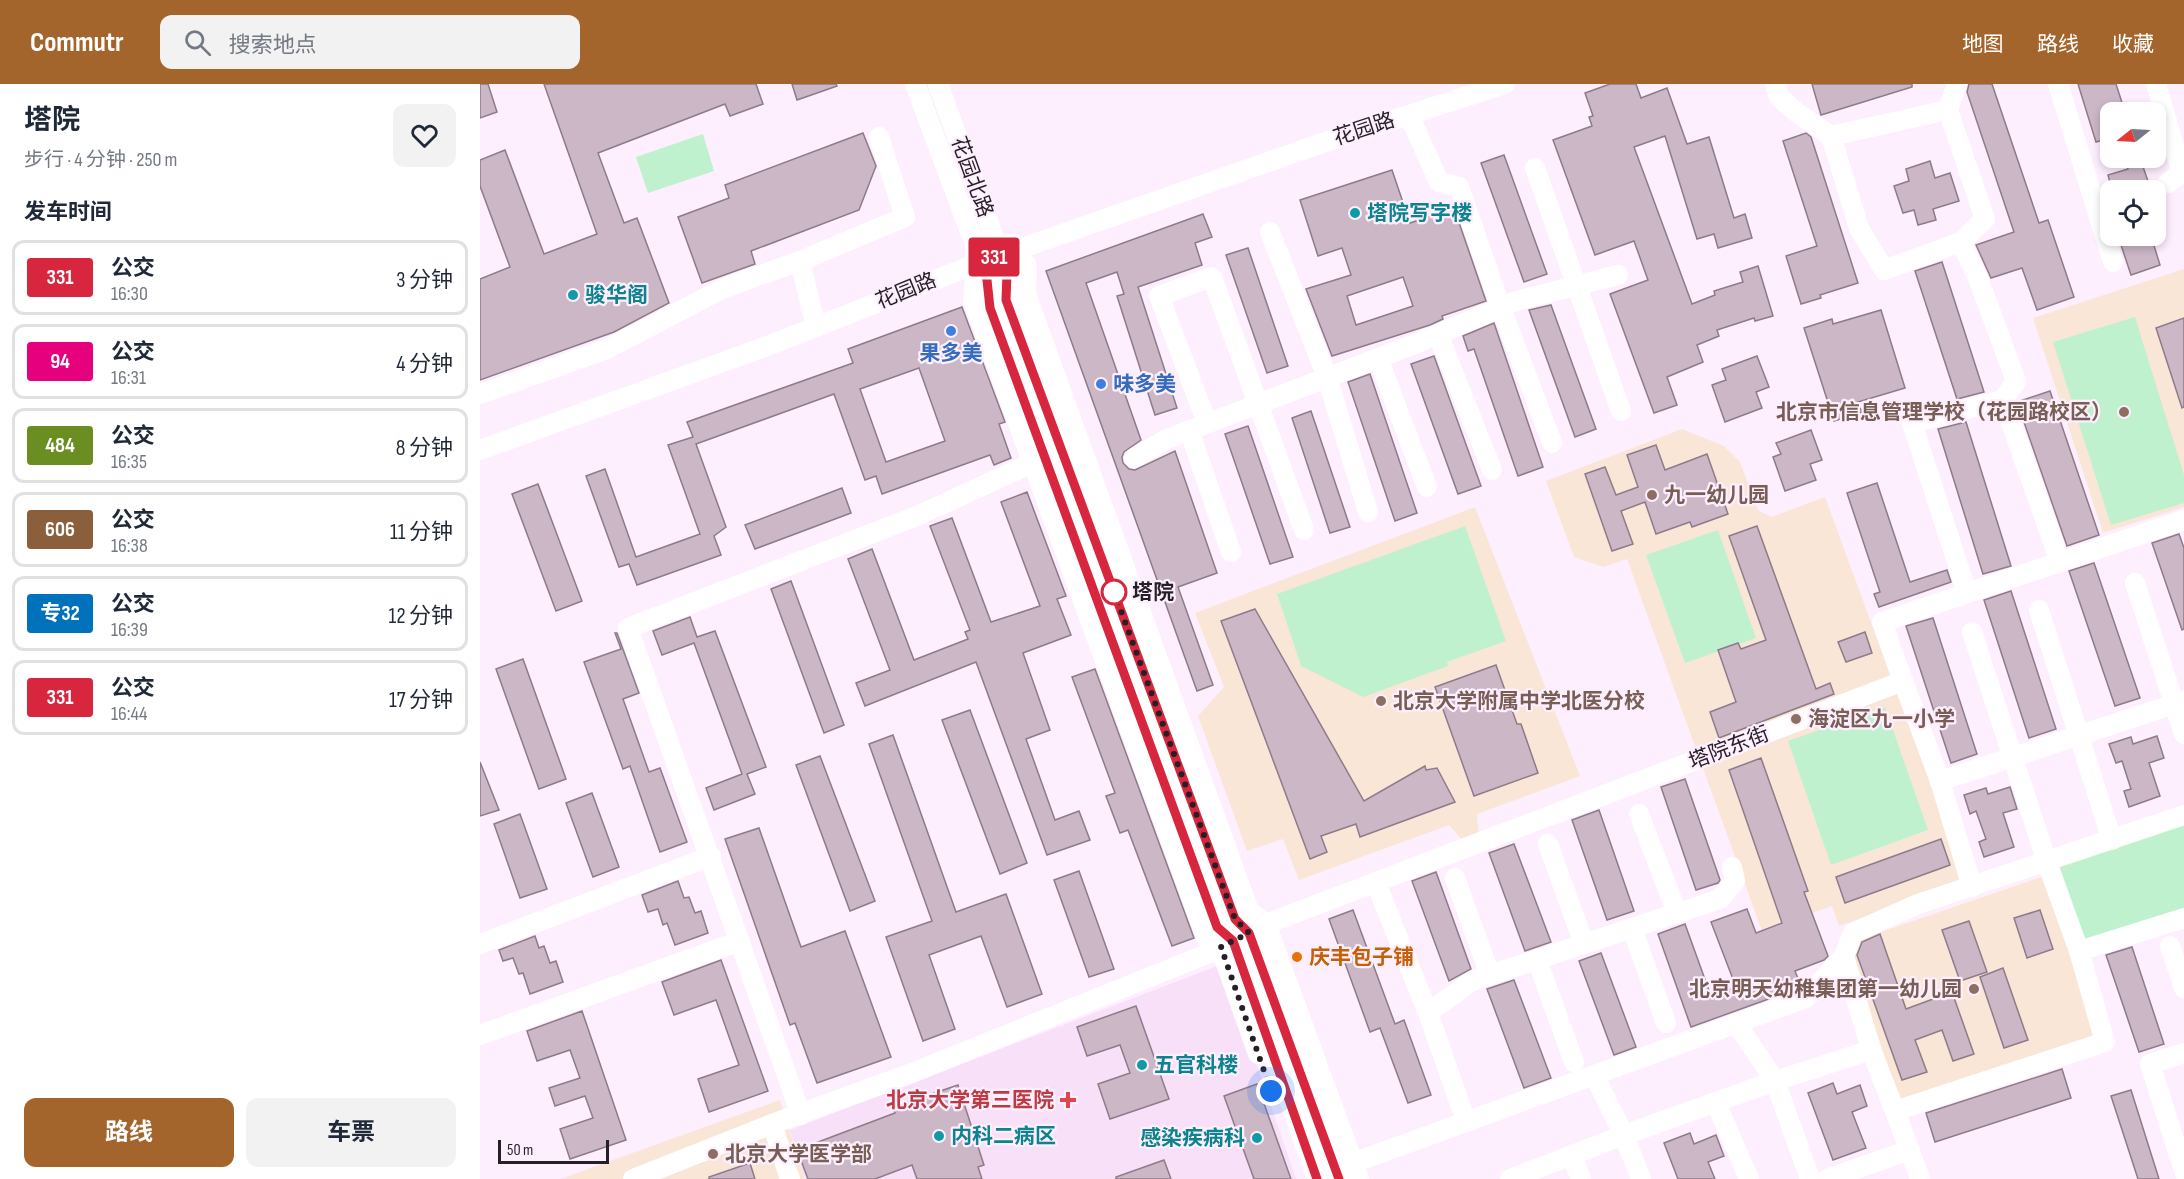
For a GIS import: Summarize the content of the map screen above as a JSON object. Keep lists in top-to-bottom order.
{
  "streets": {
    "street": ["花园路", "花园北路", "塔院东街"]
  },
  "crossings": [
    ["花园路", "花园北路"],
    ["花园北路", "塔院东街"]
  ],
  "places": {
    "other": [
      "塔院写字楼",
      "骏华阁",
      "果多美",
      "味多美",
      "北京市信息管理学校（花园路校区）",
      "九一幼儿园",
      "塔院",
      "北京大学附属中学北医分校",
      "海淀区九一小学",
      "庆丰包子铺",
      "北京明天幼稚集团第一幼儿园",
      "五官科楼",
      "内科二病区",
      "感染疾病科",
      "北京大学医学部"
    ],
    "health": ["北京大学第三医院"]
  },
  "lines": ["bus line 331"],
  "scale_bar": "50 m",
  "north": "left",
  "page": {
    "header": "Commutr",
    "search": "搜索地点",
    "nav": ["地图", "路线", "收藏"],
    "heading": [
      ["塔院", "步行 · 4 分钟 · 250 m"],
      "发车时间"
    ],
    "on_map": "331",
    "list": [
      {
        "mark": "331",
        "name": "公交",
        "note": "16:30",
        "value": "3 分钟"
      },
      {
        "mark": "94",
        "name": "公交",
        "note": "16:31",
        "value": "4 分钟"
      },
      {
        "mark": "484",
        "name": "公交",
        "note": "16:35",
        "value": "8 分钟"
      },
      {
        "mark": "606",
        "name": "公交",
        "note": "16:38",
        "value": "11 分钟"
      },
      {
        "mark": "专32",
        "name": "公交",
        "note": "16:39",
        "value": "12 分钟"
      },
      {
        "mark": "331",
        "name": "公交",
        "note": "16:44",
        "value": "17 分钟"
      }
    ],
    "buttons": ["路线", "车票"],
    "scale": "50 m"
  }
}
